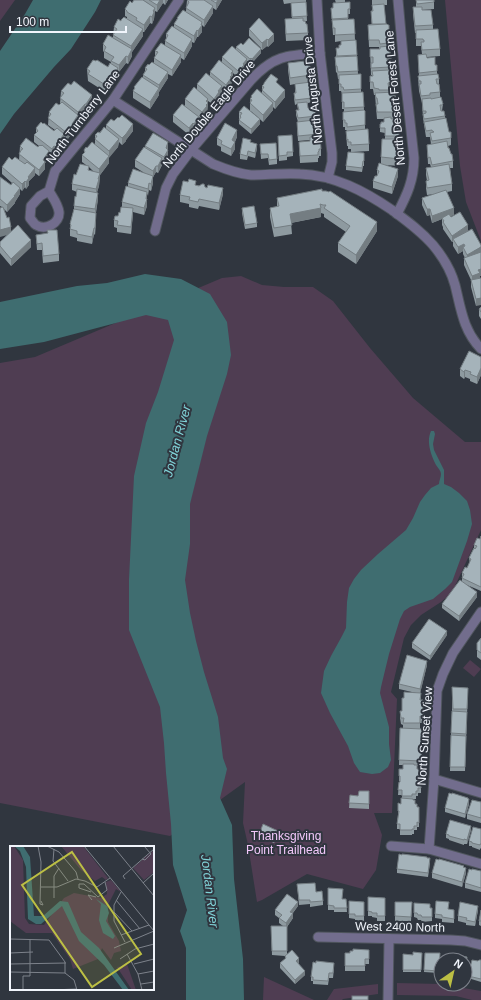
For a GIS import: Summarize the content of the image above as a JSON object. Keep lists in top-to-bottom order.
{
  "streets": {
    "street": [
      "North Augusta Drive",
      "North Desert Forest Lane",
      "North Double Eagle Drive",
      "North Turnberry Lane",
      "North Sunset View",
      "West 2400 North"
    ]
  },
  "crossings": [
    ["North Augusta Drive", "North Double Eagle Drive"]
  ],
  "water": ["Jordan River"],
  "parks": ["Thanksgiving Point Trailhead"],
  "scale_bar": "100 m",
  "north": "top right"
}
